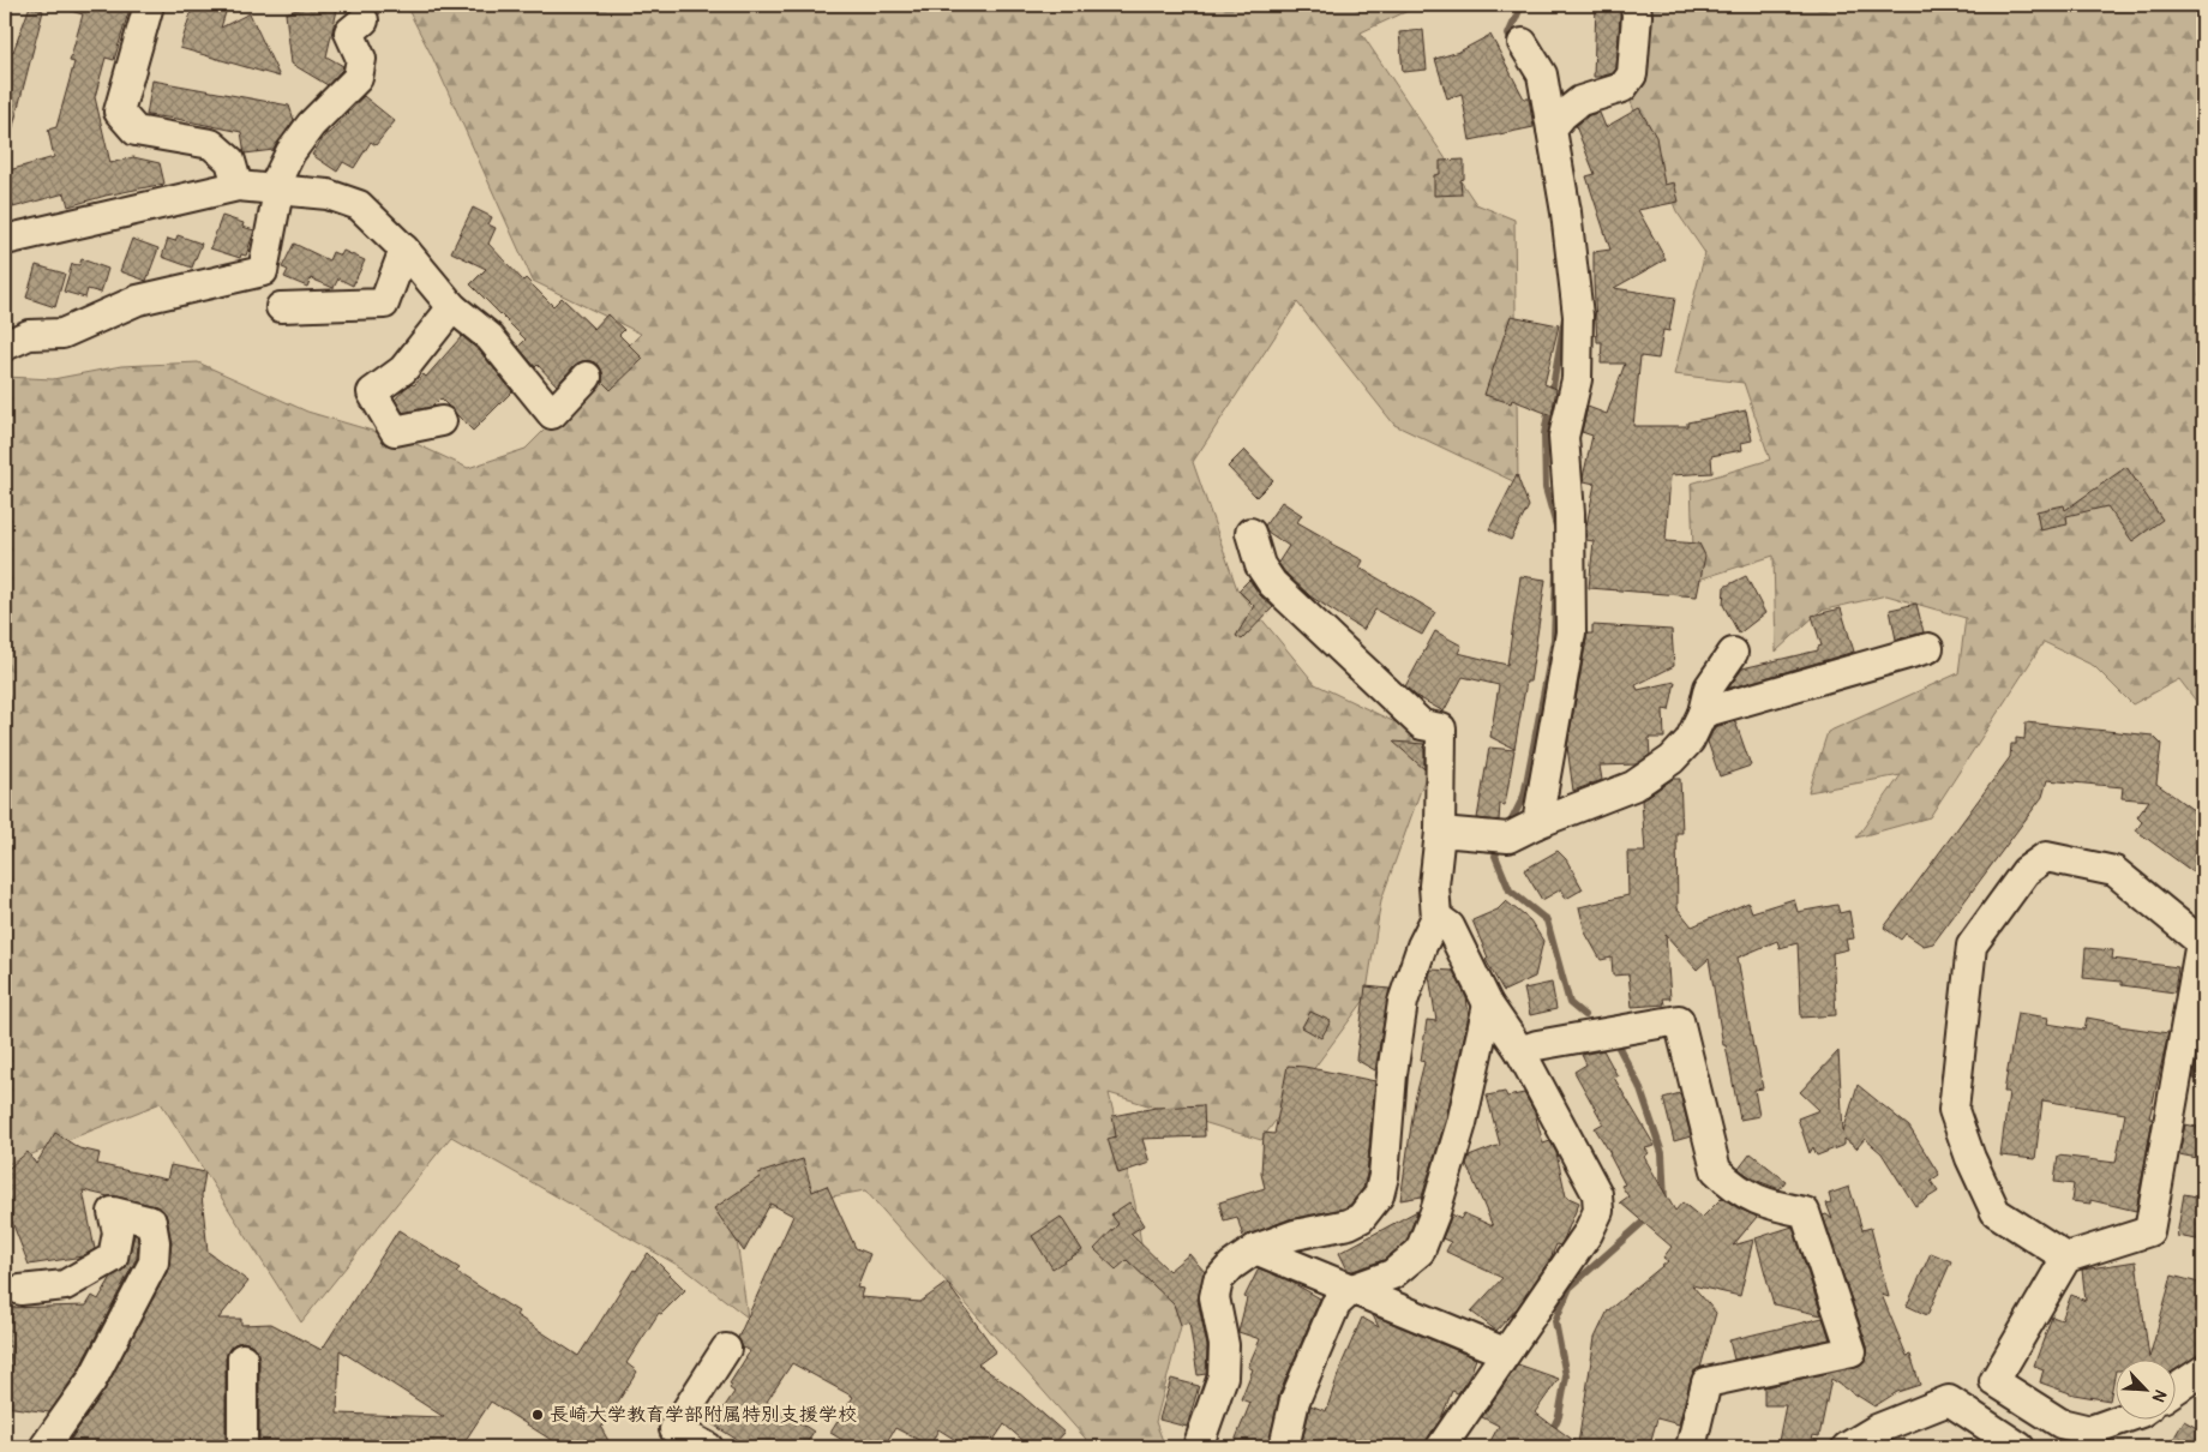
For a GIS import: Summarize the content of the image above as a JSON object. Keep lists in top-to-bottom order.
{
  "places": ["長崎大学教育学部附属特別支援学校"],
  "north": "bottom right"
}
